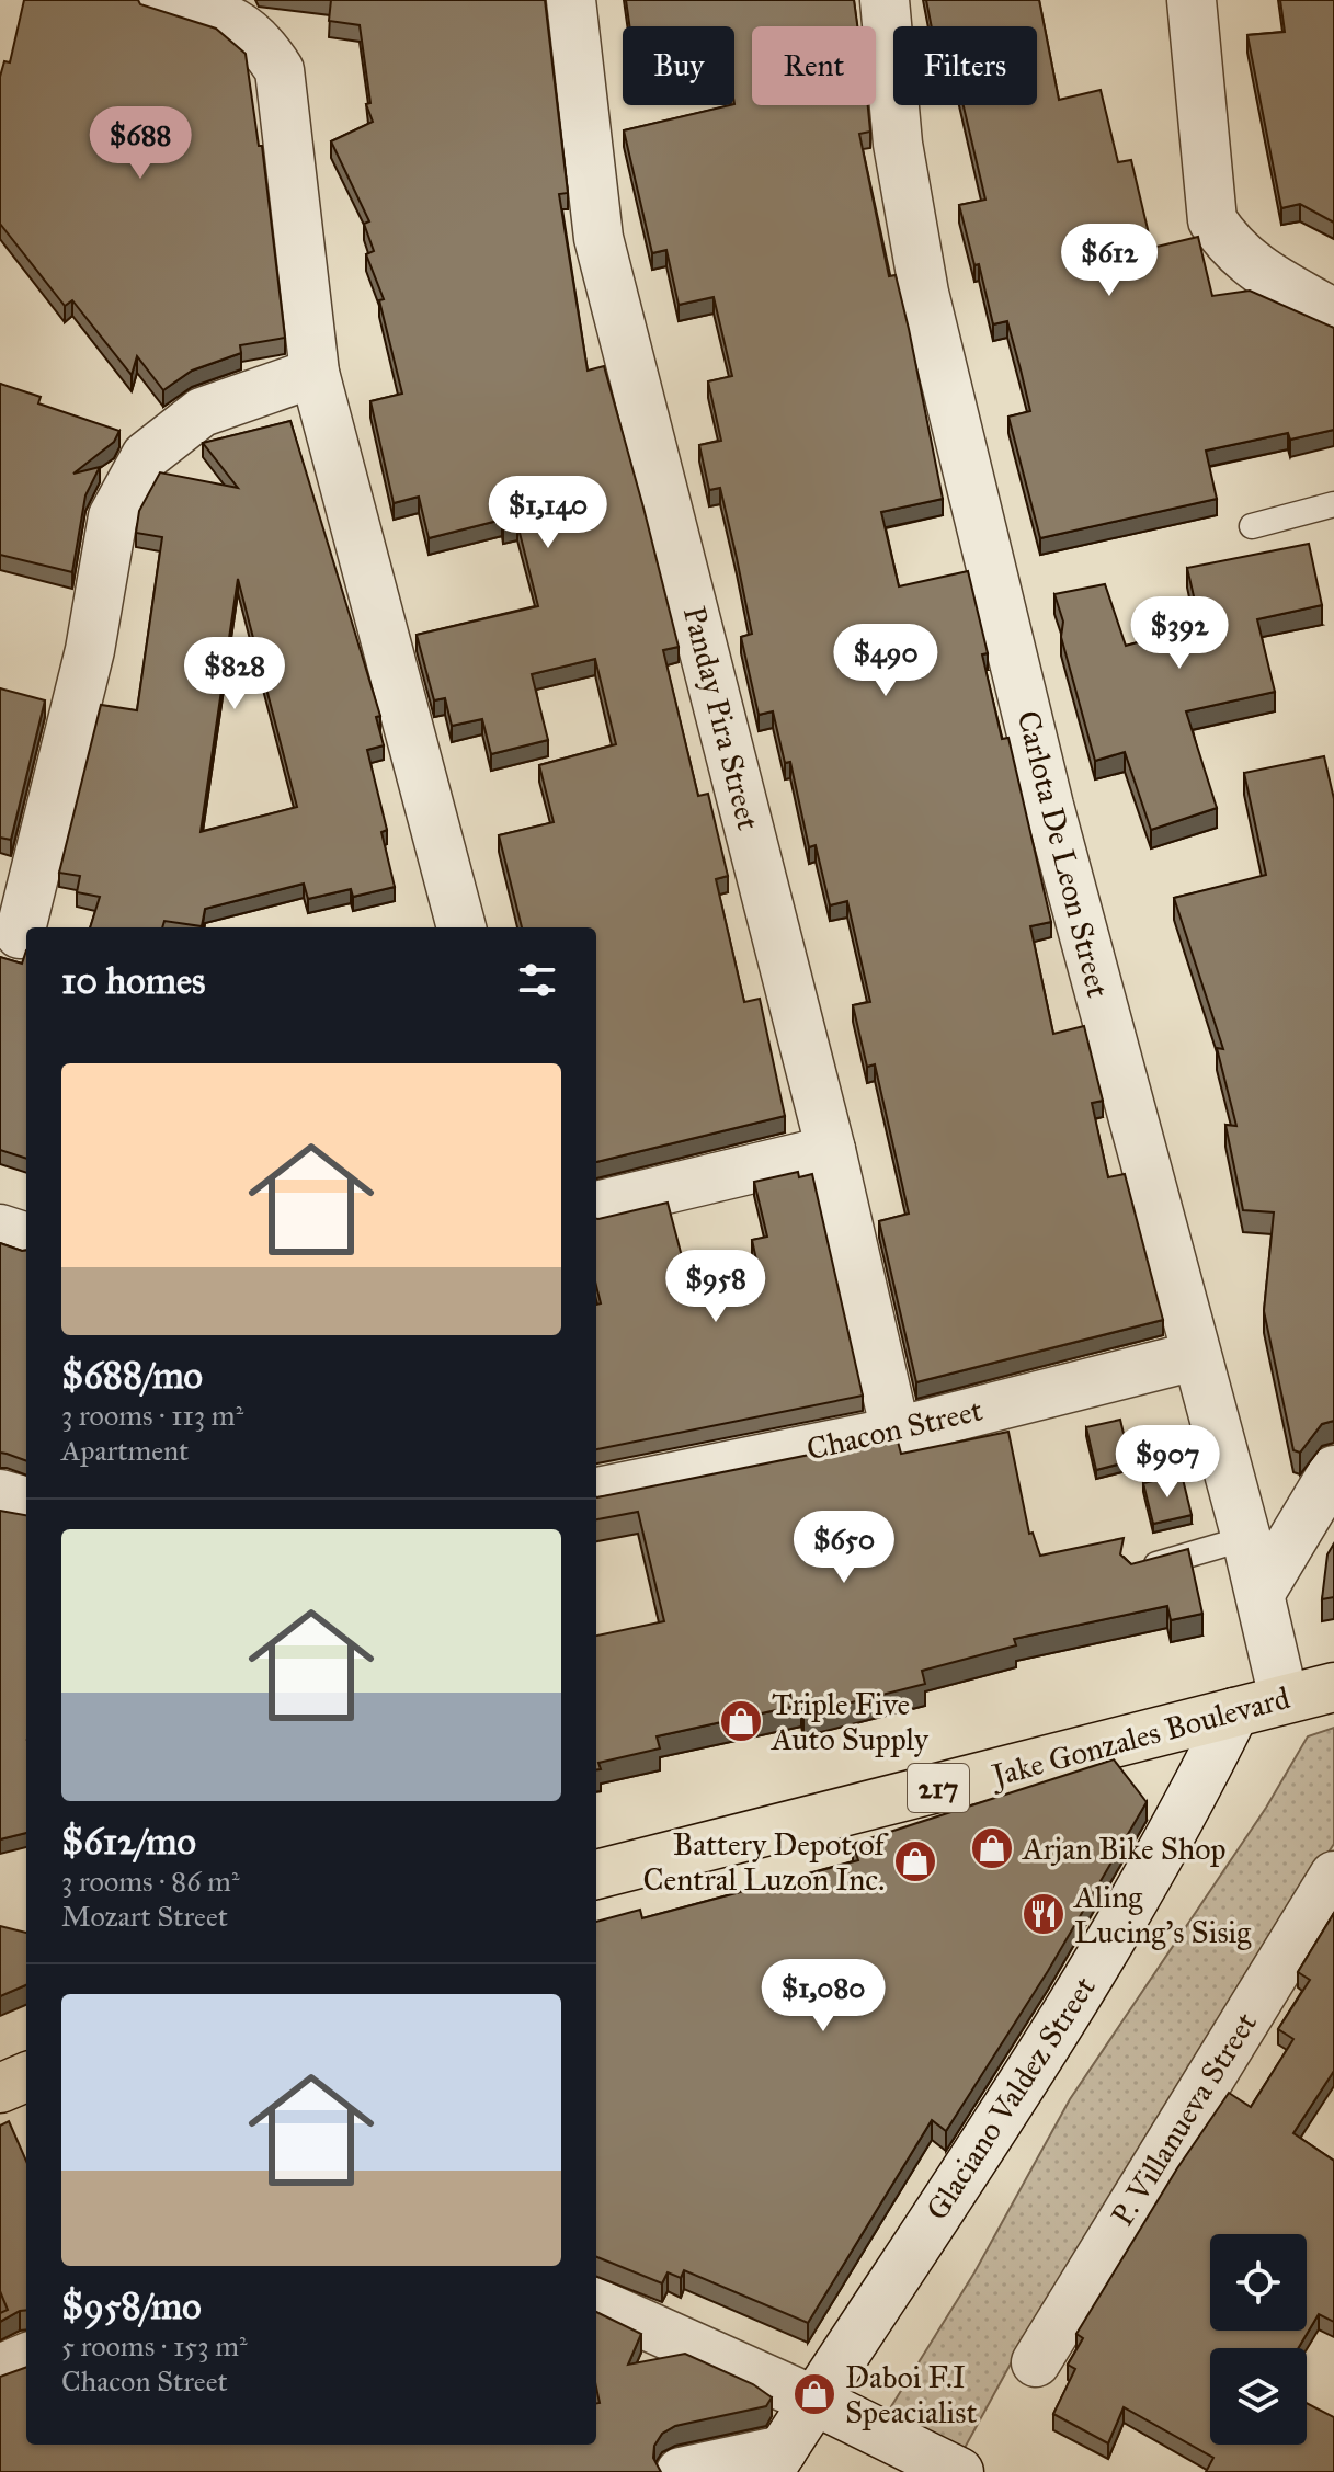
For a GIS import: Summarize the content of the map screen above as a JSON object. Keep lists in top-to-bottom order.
{
  "streets": {
    "main road": ["Jake Gonzales Boulevard", "217"],
    "street": [
      "Panday Pira Street",
      "Carlota De Leon Street",
      "Chacon Street",
      "Glaciano Valdez Street",
      "P. Villanueva Street"
    ]
  },
  "crossings": [
    ["Panday Pira Street", "Chacon Street"],
    ["Carlota De Leon Street", "Chacon Street"],
    ["Carlota De Leon Street", "Jake Gonzales Boulevard"],
    ["Jake Gonzales Boulevard", "Glaciano Valdez Street"]
  ],
  "places": {
    "shop": [
      "Triple Five Auto Supply",
      "Arjan Bike Shop",
      "Battery Depot of Central Luzon Inc.",
      "Daboi F.I Speacialist"
    ],
    "restaurant": ["Aling Lucing's Sisig"]
  },
  "page": {
    "chip": ["Buy", "Rent", "Filters"],
    "price": [
      "$688",
      "$612",
      "$1,140",
      "$392",
      "$490",
      "$828",
      "$958",
      "$907",
      "$650",
      "$1,080"
    ],
    "heading": "10 homes",
    "list": [
      {
        "name": "$688/mo",
        "note": "3 rooms · 113 m² · Apartment"
      },
      {
        "name": "$612/mo",
        "note": "3 rooms · 86 m² · Mozart Street"
      },
      {
        "name": "$958/mo",
        "note": "5 rooms · 153 m² · Chacon Street"
      }
    ]
  }
}
